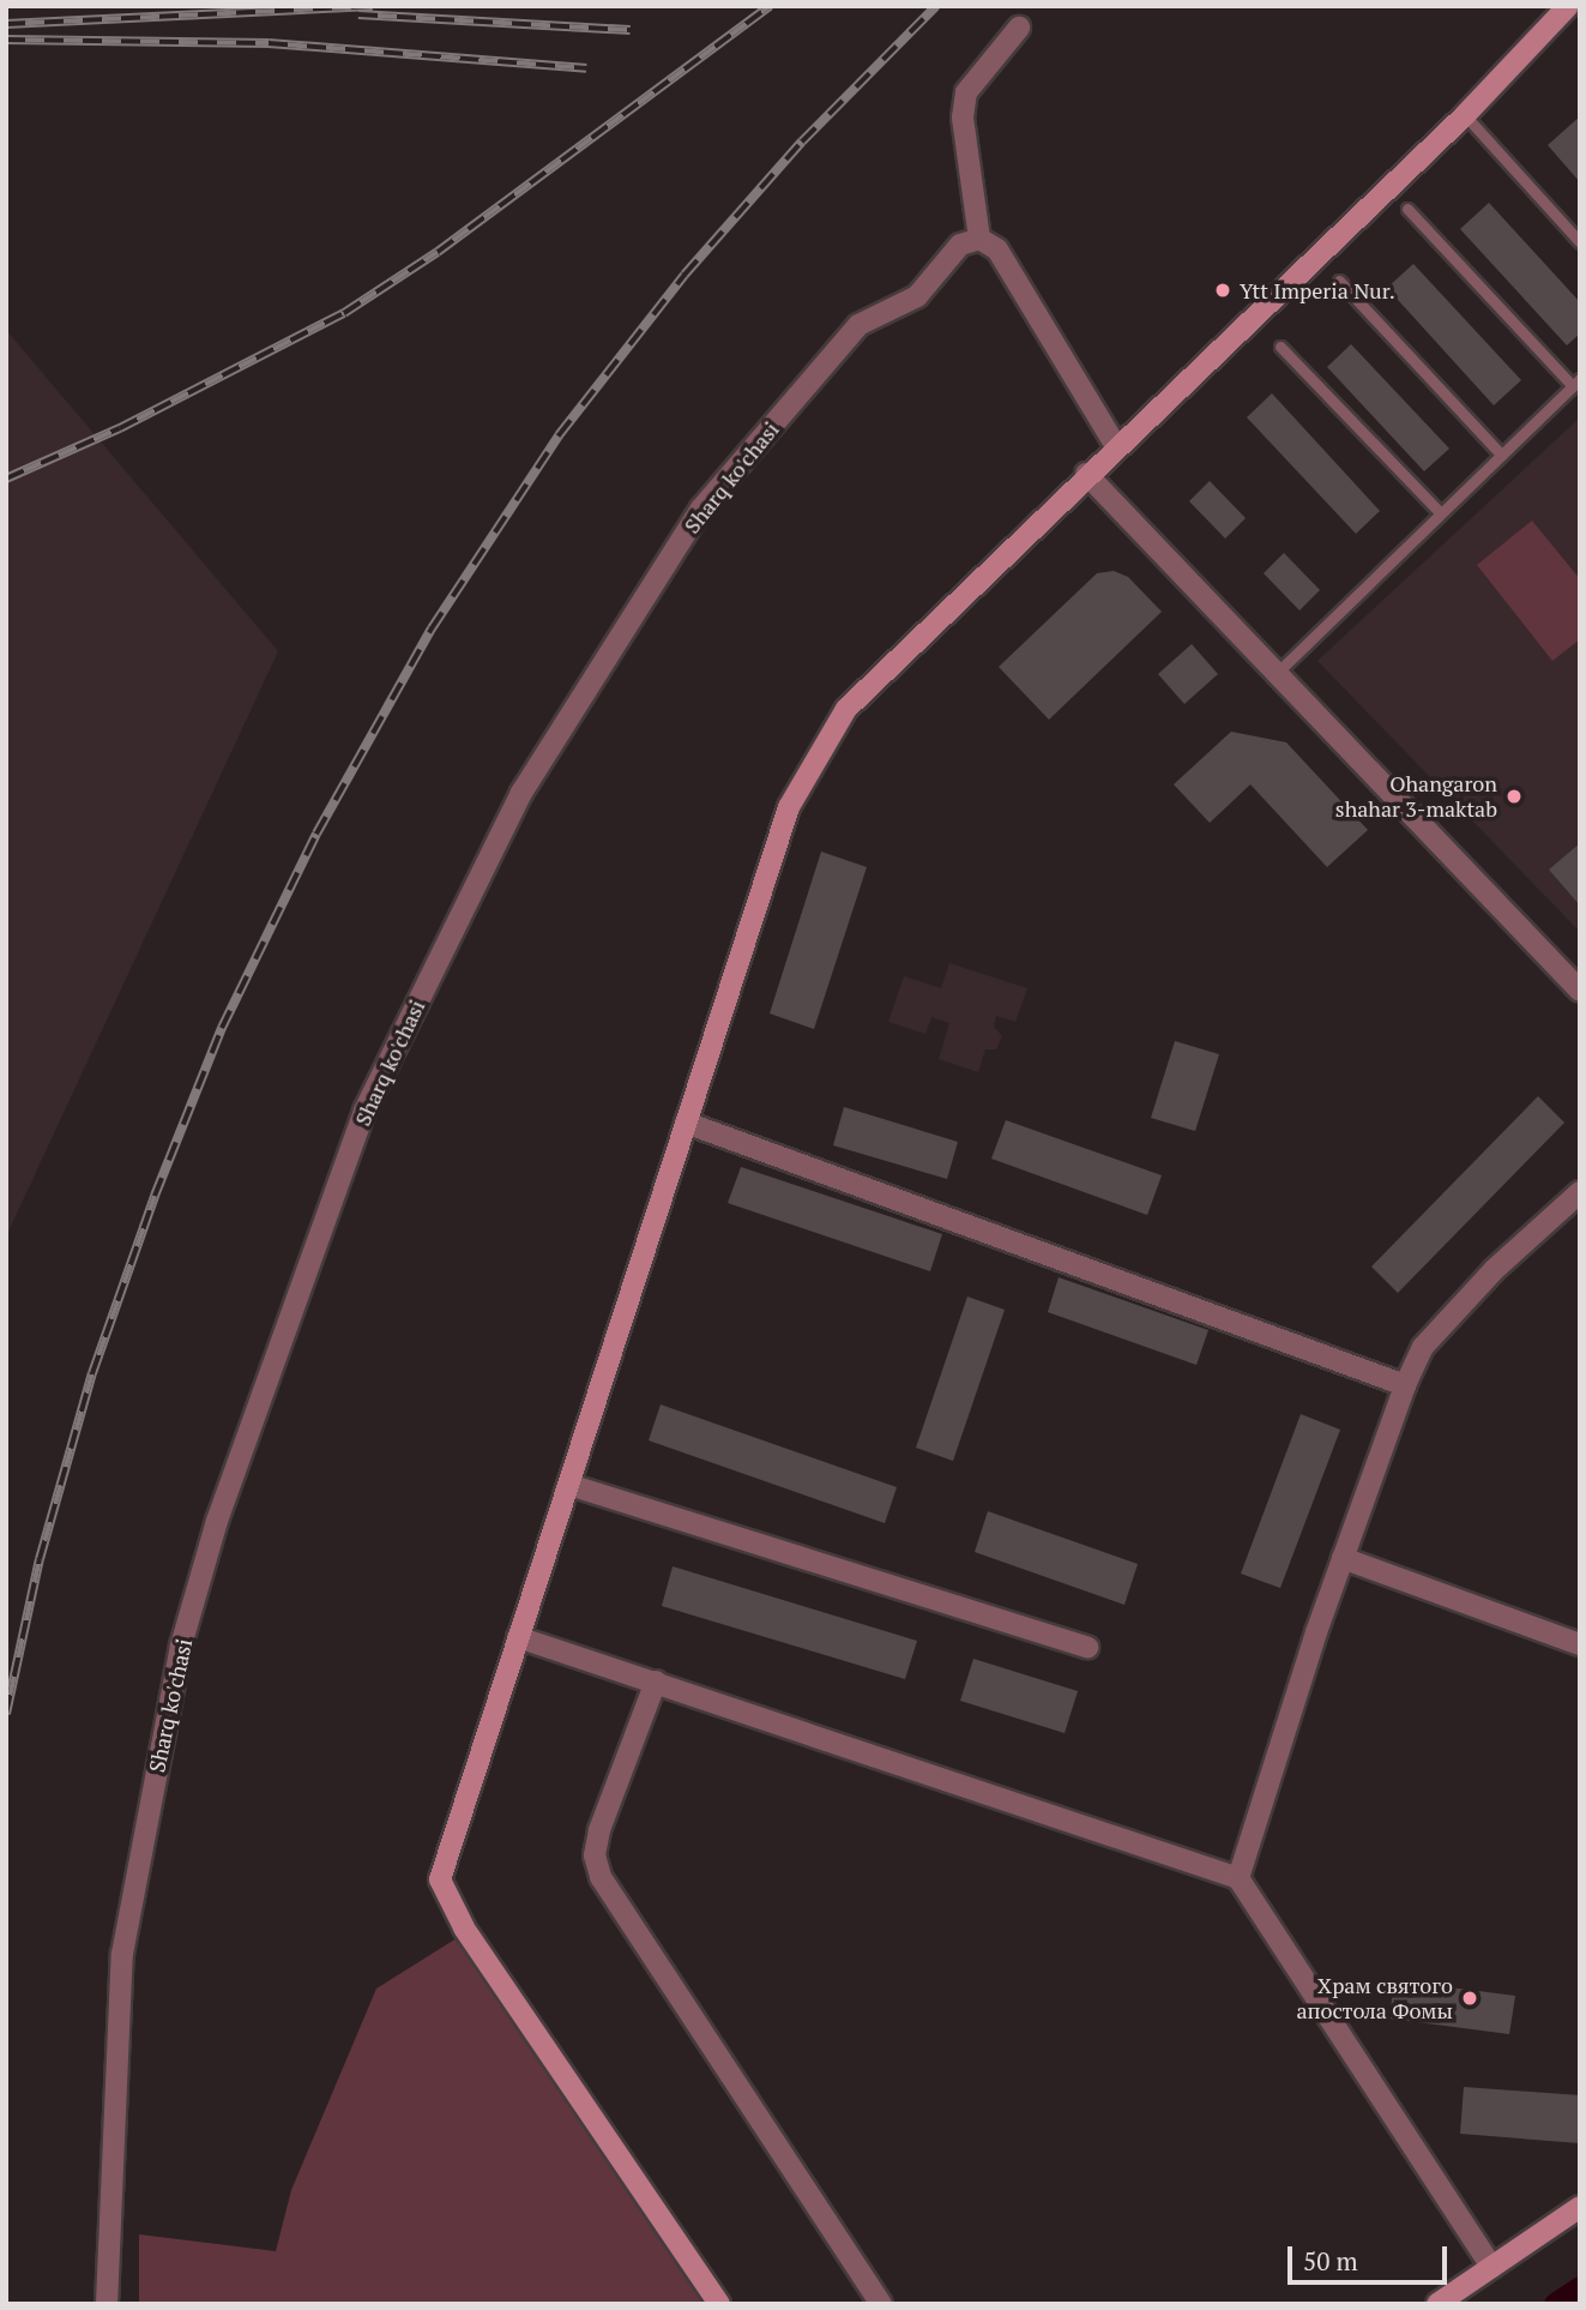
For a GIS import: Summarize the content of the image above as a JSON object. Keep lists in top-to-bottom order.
{
  "streets": {
    "street": ["Sharq ko'chasi"]
  },
  "places": ["Ytt Imperia Nur.", "Ohangaron shahar 3-maktab", "Храм святого апостола Фомы"],
  "scale_bar": "50 m"
}
